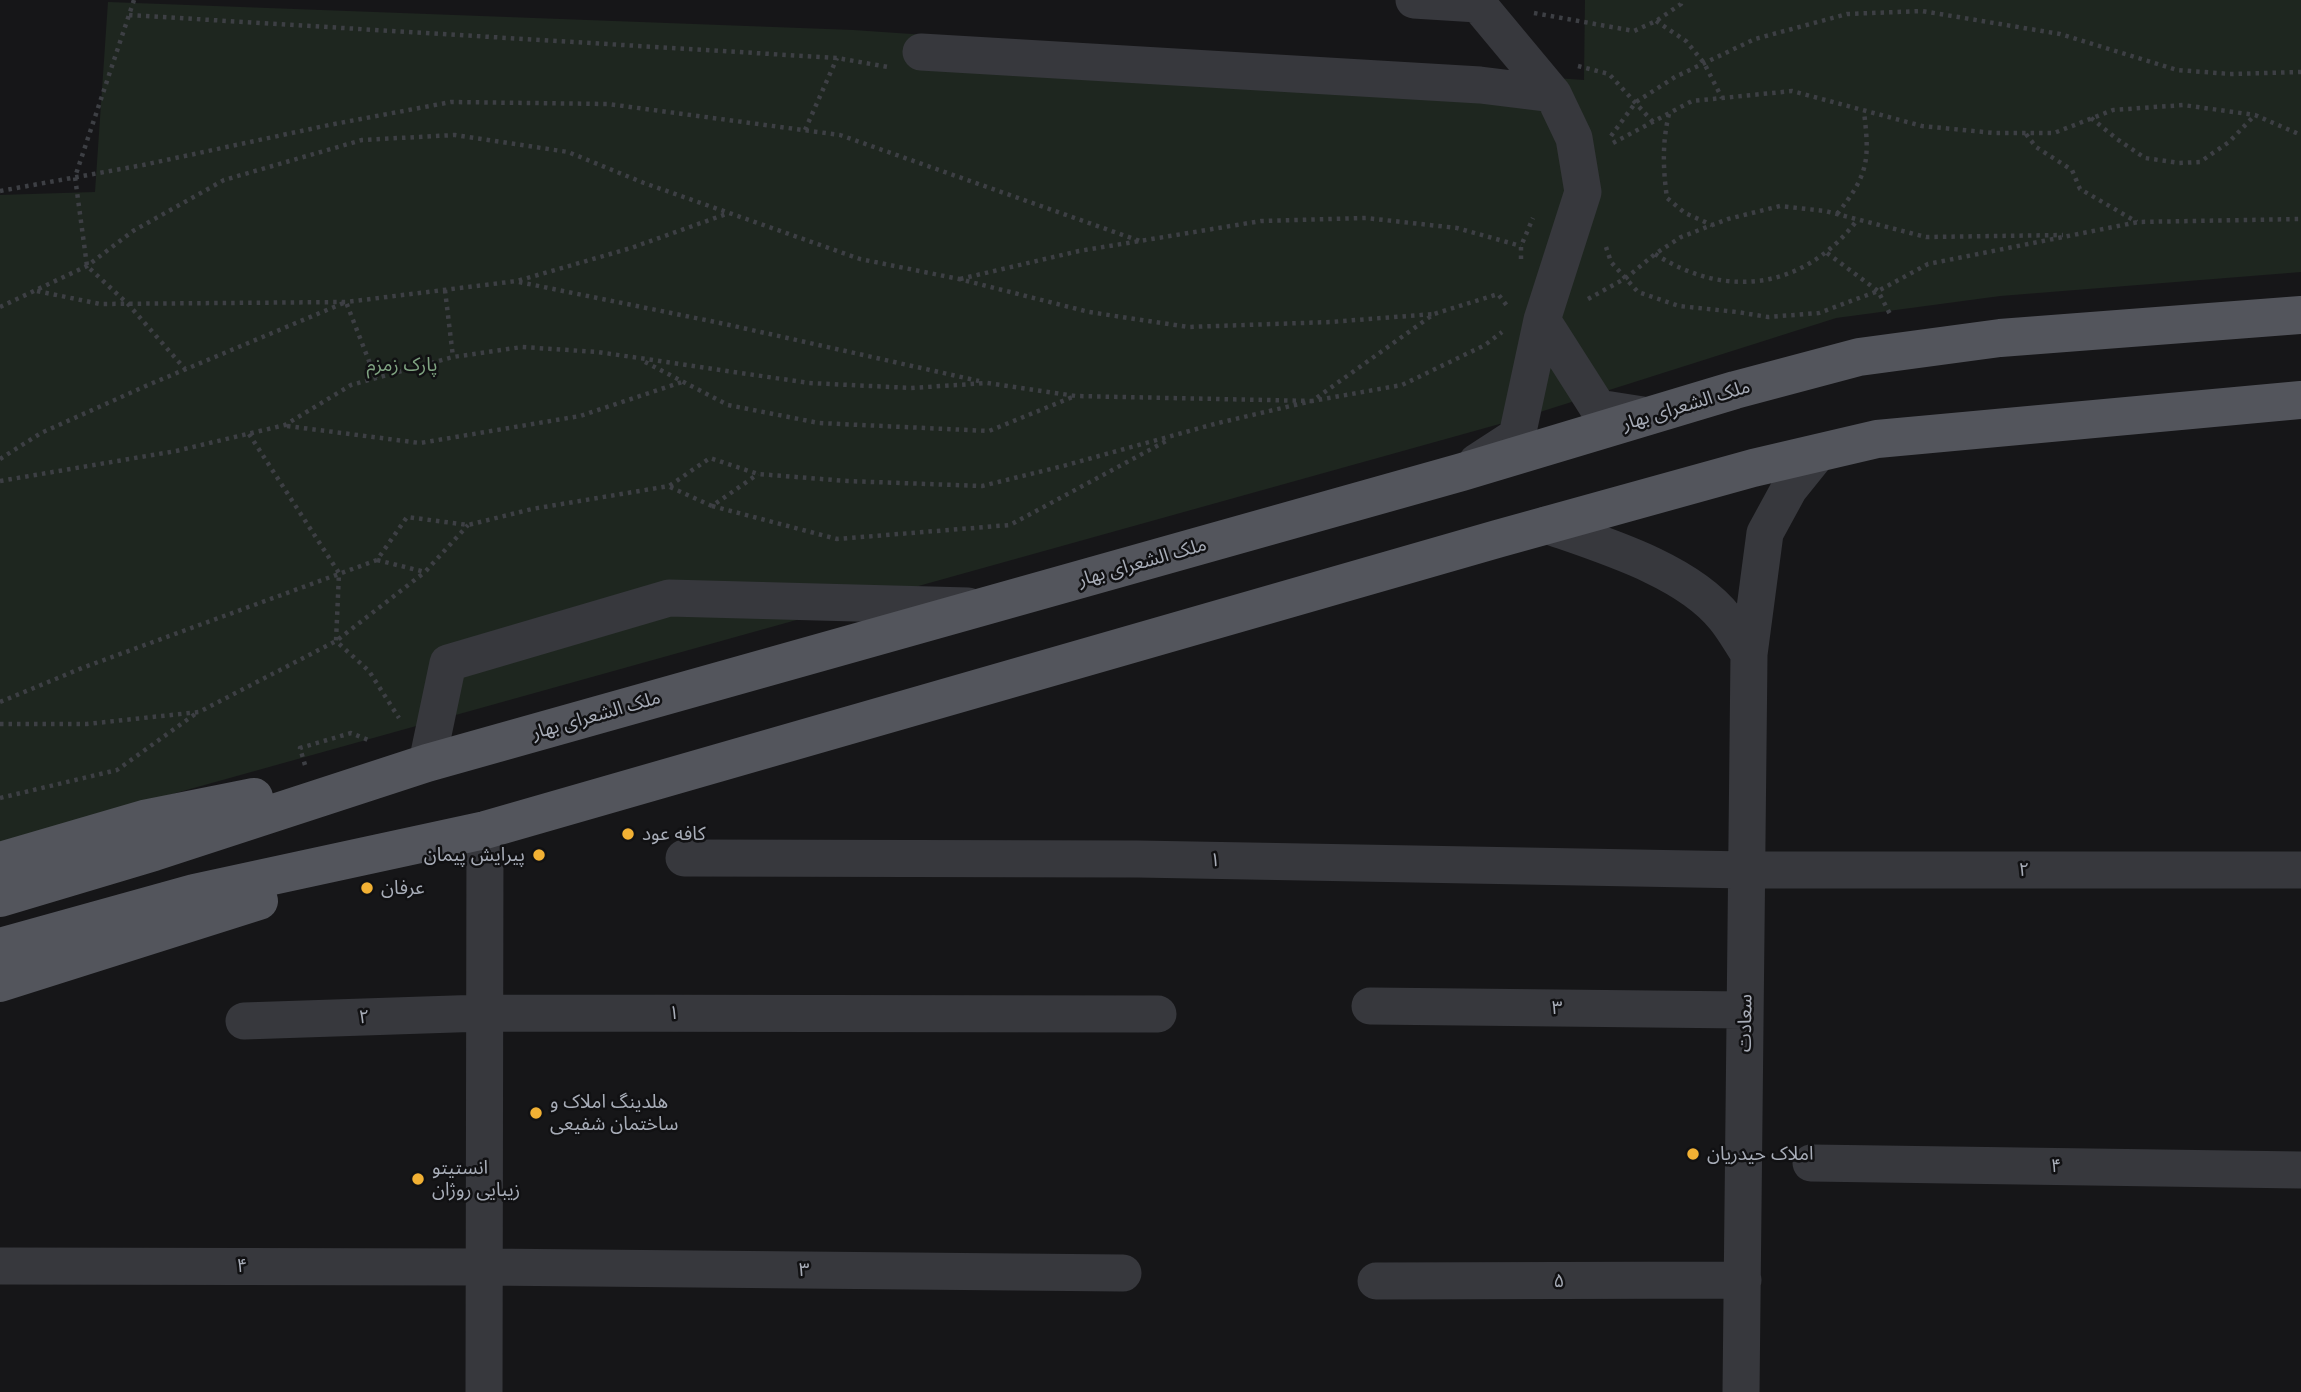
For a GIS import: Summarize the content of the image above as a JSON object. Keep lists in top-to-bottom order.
{
  "streets": {
    "main road": ["ملک الشعرای بهار"],
    "street": [
      "۱",
      "۲",
      "۳",
      "سعادت",
      "۴",
      "۵"
    ]
  },
  "crossings": [
    ["۱", "۲"],
    ["۱", "سعادت"],
    ["۲", "سعادت"],
    ["۳", "سعادت"],
    ["۳", "۴"],
    ["سعادت", "۵"]
  ],
  "parks": ["پارک زمزم"],
  "places": [
    "کافه عود",
    "پیرایش پیمان",
    "عرفان",
    "هلدینگ املاک و ساختمان شفیعی",
    "املاک حیدریان",
    "انستیتو زیبایی روژان"
  ]
}
